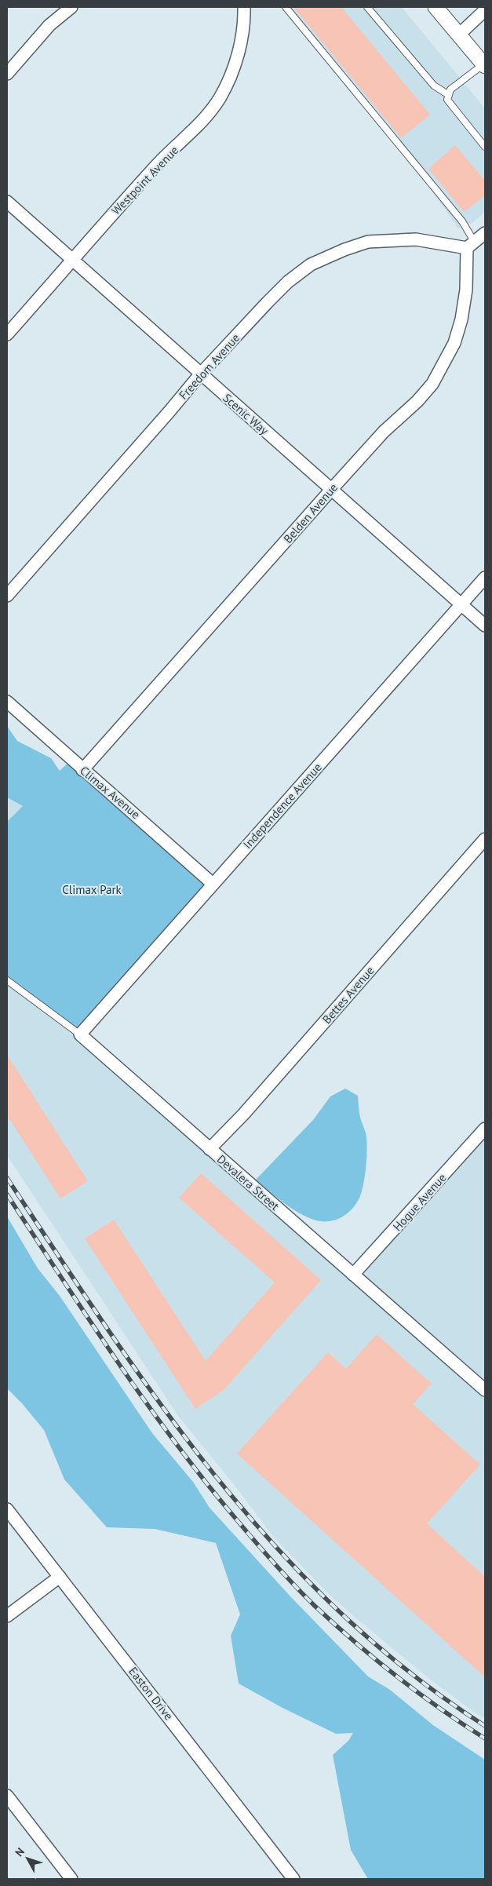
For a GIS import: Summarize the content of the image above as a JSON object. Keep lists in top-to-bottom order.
{
  "streets": {
    "street": [
      "Westpoint Avenue",
      "Freedom Avenue",
      "Scenic Way",
      "Belden Avenue",
      "Climax Avenue",
      "Independence Avenue",
      "Bettes Avenue",
      "Devalera Street",
      "Hogue Avenue",
      "Easton Drive"
    ]
  },
  "crossings": [
    ["Westpoint Avenue", "Scenic Way"],
    ["Freedom Avenue", "Scenic Way"],
    ["Freedom Avenue", "Belden Avenue"],
    ["Scenic Way", "Belden Avenue"],
    ["Scenic Way", "Independence Avenue"],
    ["Belden Avenue", "Climax Avenue"],
    ["Climax Avenue", "Independence Avenue"],
    ["Independence Avenue", "Devalera Street"],
    ["Bettes Avenue", "Devalera Street"],
    ["Devalera Street", "Hogue Avenue"]
  ],
  "parks": ["Climax Park"],
  "north": "top left"
}
